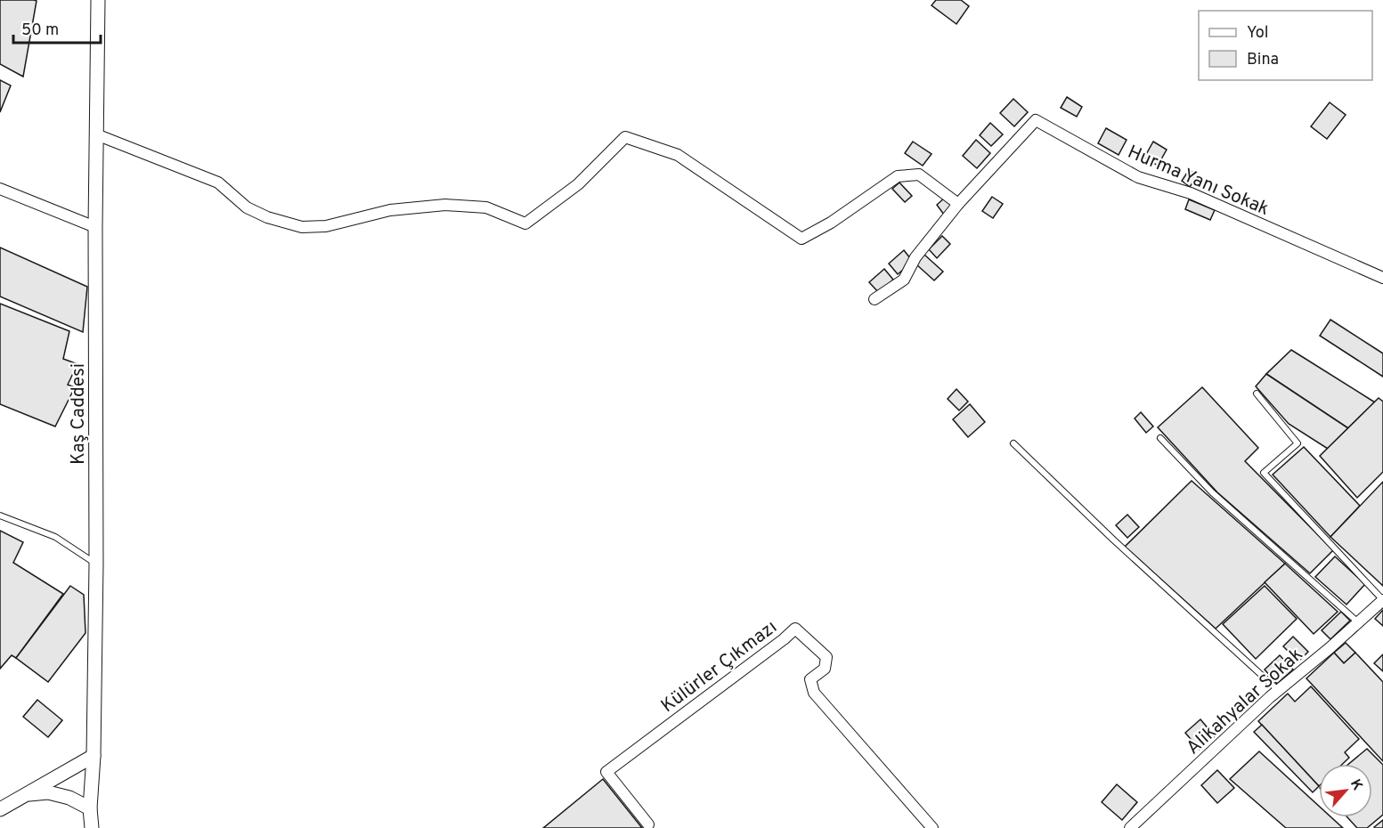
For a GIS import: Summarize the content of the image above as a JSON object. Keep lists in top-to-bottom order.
{
  "streets": {
    "street": [
      "Hurma Yanı Sokak",
      "Kaş Caddesi",
      "Külürler Çıkmazı",
      "Alikahyalar Sokak"
    ]
  },
  "legend": ["Yol", "Bina"],
  "scale_bar": "50 m",
  "north": "top right"
}
